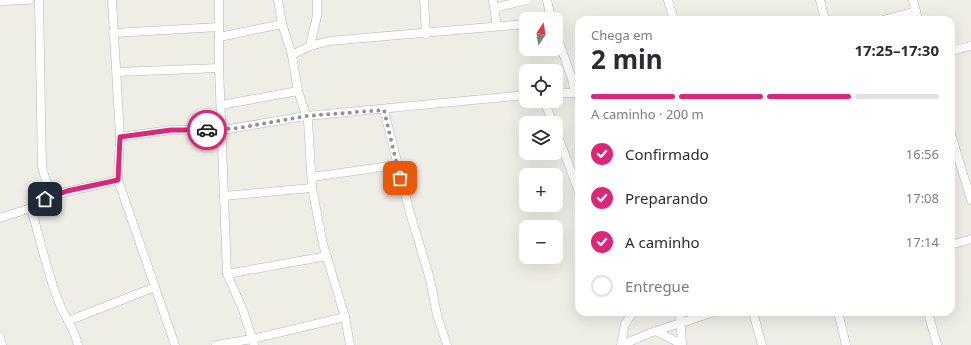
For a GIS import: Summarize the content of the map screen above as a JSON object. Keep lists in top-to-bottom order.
{
  "north": "top",
  "page": {
    "map_buttons": ["+", "−"],
    "heading": ["2 min", "Chega em", "17:25–17:30"],
    "bar": "A caminho · 200 m",
    "list": [
      ["Confirmado", "16:56"],
      ["Preparando", "17:08"],
      ["A caminho", "17:14"],
      "Entregue"
    ]
  }
}
